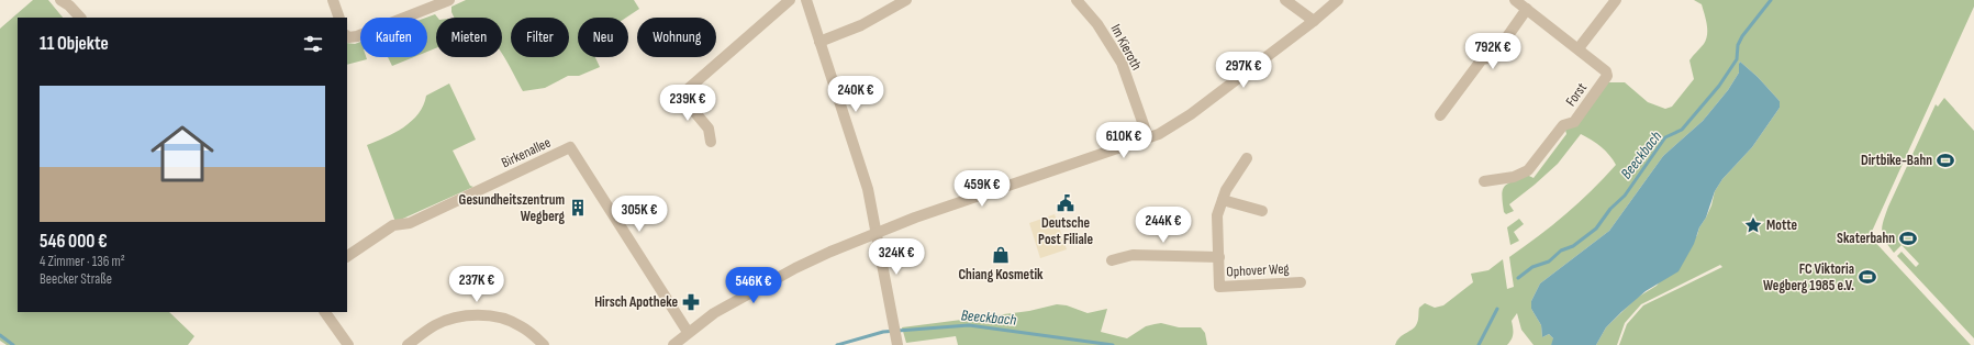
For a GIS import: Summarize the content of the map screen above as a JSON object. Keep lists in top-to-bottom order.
{
  "streets": {
    "street": [
      "Im Kieroth",
      "Forst",
      "Birkenallee",
      "Ophover Weg"
    ]
  },
  "water": ["Beeckbach"],
  "places": {
    "sports": ["Dirtbike-Bahn", "Skaterbahn", "FC Viktoria Wegberg 1985 e.V."],
    "public building": ["Deutsche Post Filiale"],
    "building": ["Gesundheitszentrum Wegberg"],
    "place": ["Motte"],
    "shop": ["Chiang Kosmetik"],
    "pharmacy": ["Hirsch Apotheke"]
  },
  "page": {
    "chip": [
      "Kaufen",
      "Mieten",
      "Filter",
      "Neu",
      "Wohnung"
    ],
    "heading": "11 Objekte",
    "price": [
      "792K €",
      "297K €",
      "240K €",
      "239K €",
      "610K €",
      "459K €",
      "305K €",
      "244K €",
      "324K €",
      "237K €",
      "546K €"
    ],
    "list": [
      {
        "name": "546 000 €",
        "note": "4 Zimmer · 136 m² · Beecker Straße"
      }
    ]
  }
}
